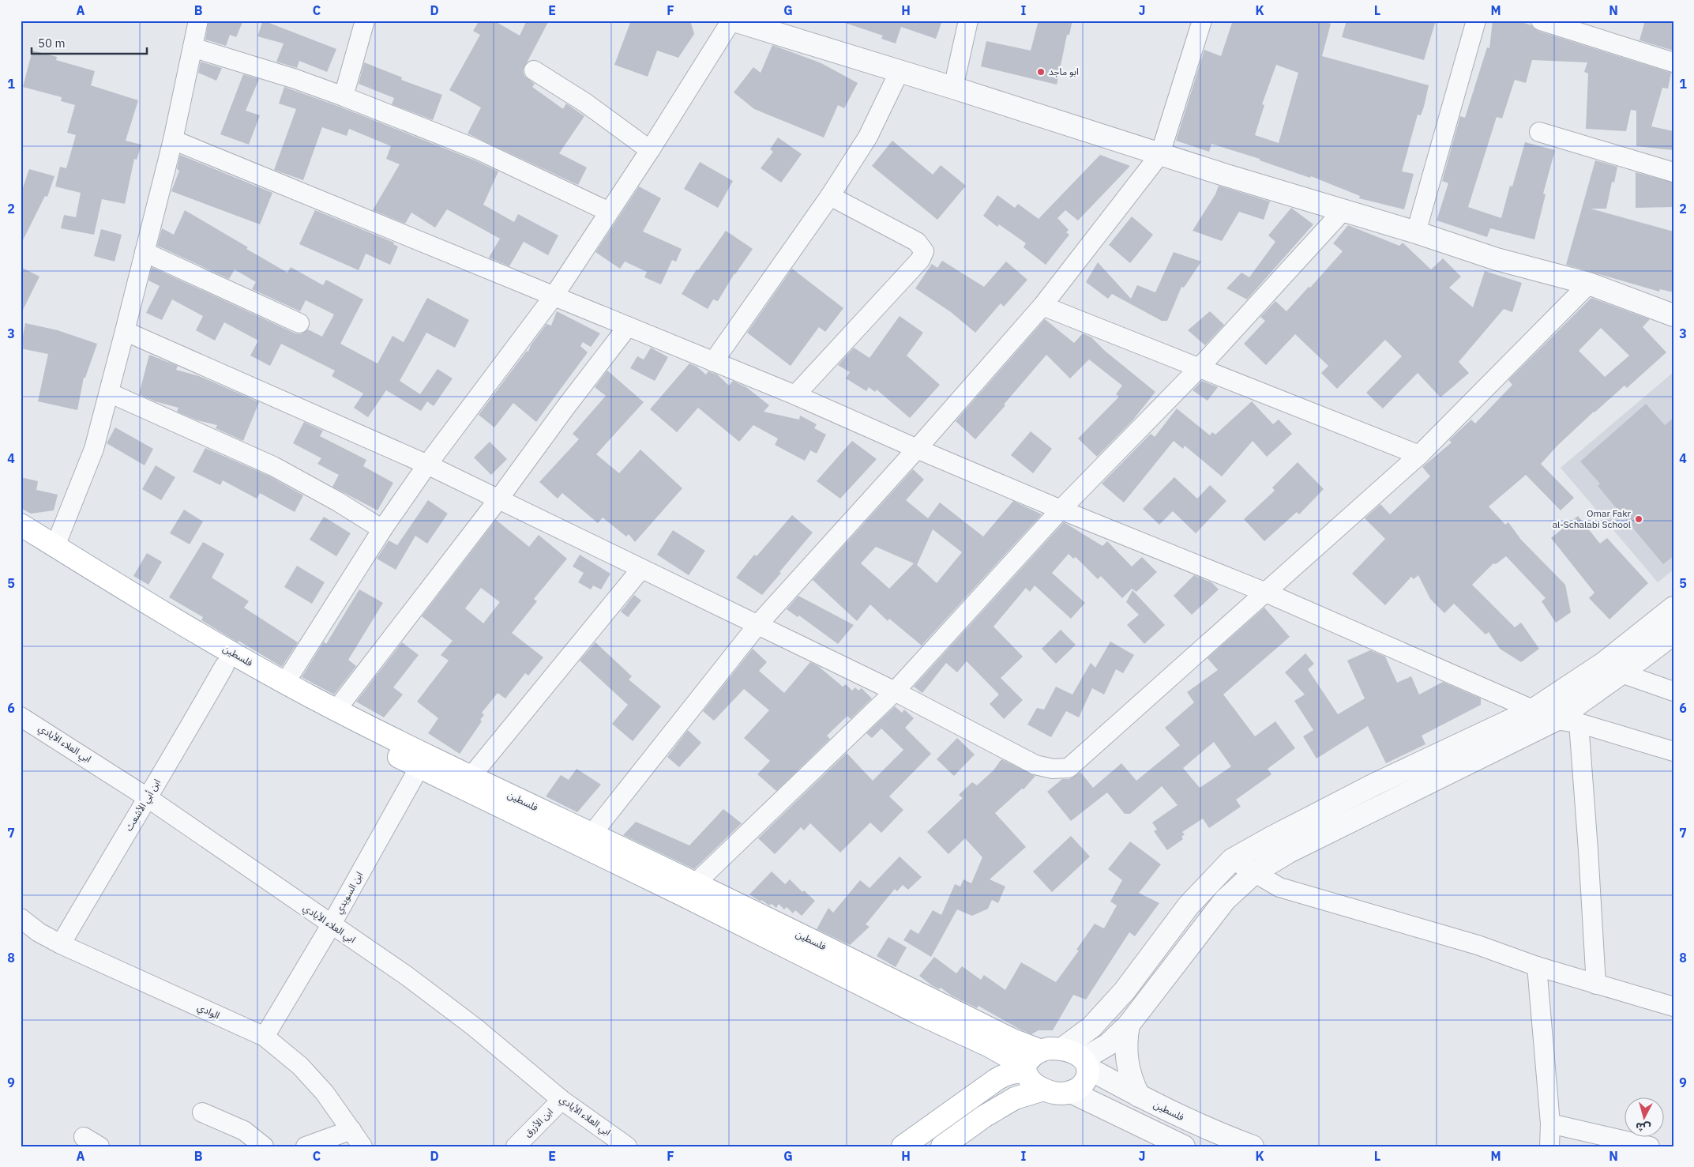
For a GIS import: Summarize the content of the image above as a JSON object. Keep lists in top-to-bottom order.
{
  "streets": {
    "main road": ["فلسطين"],
    "street": [
      "ابي العلاء الأيادي",
      "ابن أبي الأشعث",
      "ابن السويدي",
      "الوادي",
      "ابن الأزرق"
    ]
  },
  "crossings": [
    ["فلسطين", "ابن أبي الأشعث"],
    ["فلسطين", "ابن السويدي"],
    ["ابي العلاء الأيادي", "ابن أبي الأشعث"],
    ["ابي العلاء الأيادي", "ابن السويدي"],
    ["ابي العلاء الأيادي", "ابن الأزرق"],
    ["ابن أبي الأشعث", "الوادي"],
    ["ابن السويدي", "الوادي"]
  ],
  "places": ["ابو ماجد", "Omar Fakr al-Schalabi School"],
  "scale_bar": "50 m",
  "north": "bottom",
  "grid": {
    "columns": [
      "A",
      "B",
      "C",
      "D",
      "E",
      "F",
      "G",
      "H",
      "I",
      "J",
      "K",
      "L",
      "M",
      "N"
    ],
    "rows": [
      "1",
      "2",
      "3",
      "4",
      "5",
      "6",
      "7",
      "8",
      "9"
    ]
  }
}
